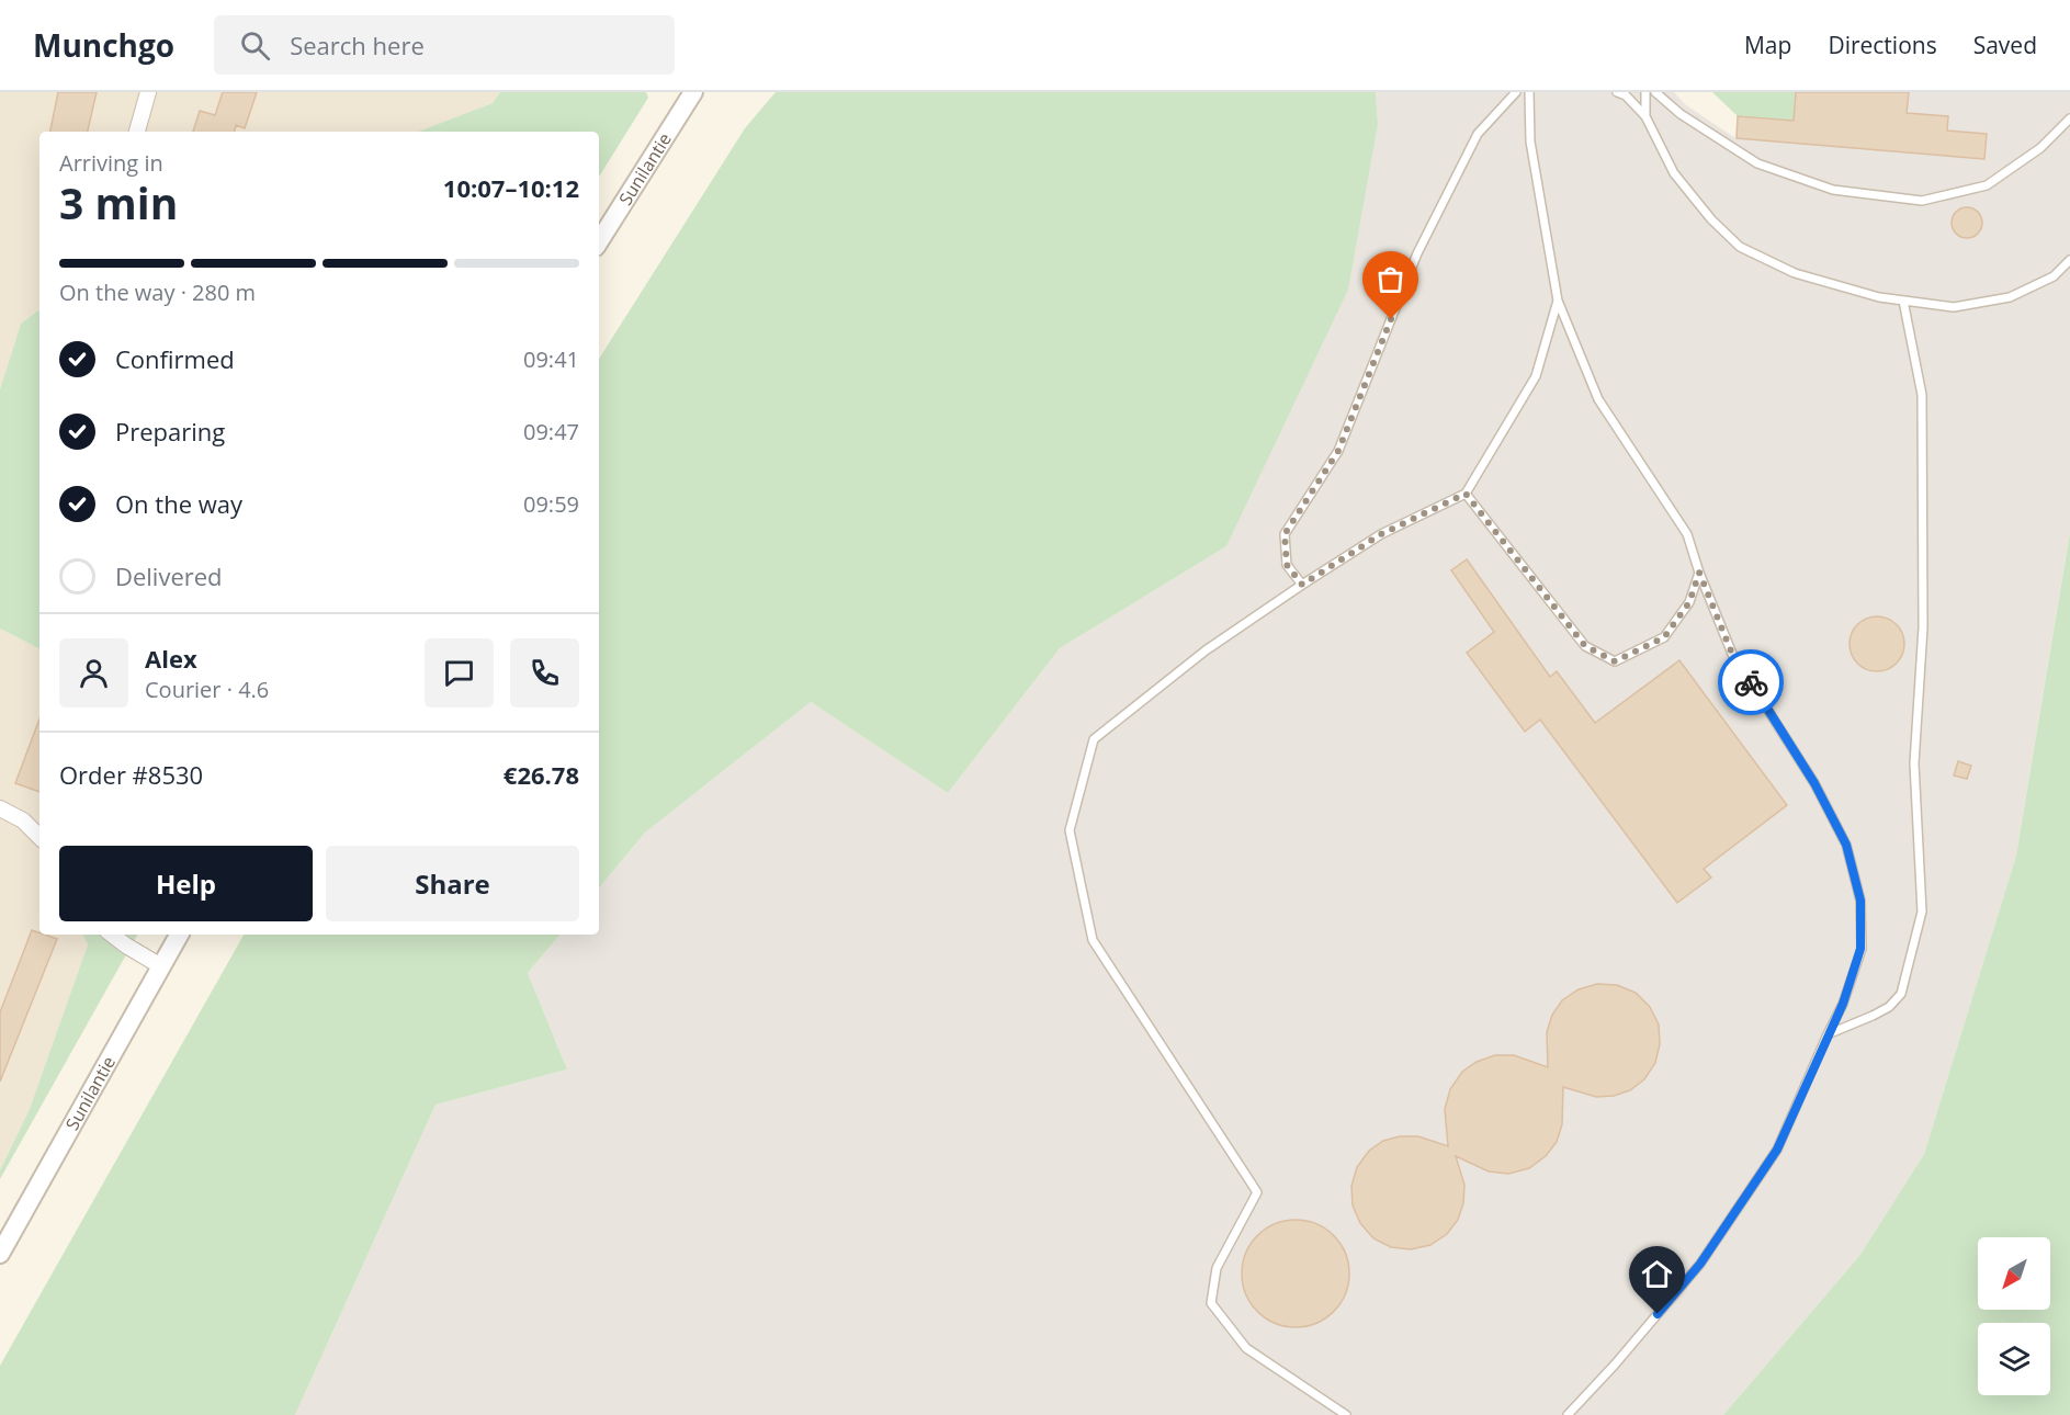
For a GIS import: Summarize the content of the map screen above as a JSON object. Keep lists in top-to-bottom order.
{
  "streets": {
    "street": ["Sunilantie"]
  },
  "north": "bottom left",
  "page": {
    "header": "Munchgo",
    "search": "Search here",
    "nav": ["Map", "Directions", "Saved"],
    "heading": ["3 min", "Arriving in", "10:07–10:12"],
    "panel": [
      "Alex",
      "Courier · 4.6",
      "Order #8530",
      "€26.78"
    ],
    "bar": "On the way · 280 m",
    "list": [
      ["Confirmed", "09:41"],
      ["Preparing", "09:47"],
      ["On the way", "09:59"],
      "Delivered"
    ],
    "buttons": ["Help", "Share"]
  }
}
